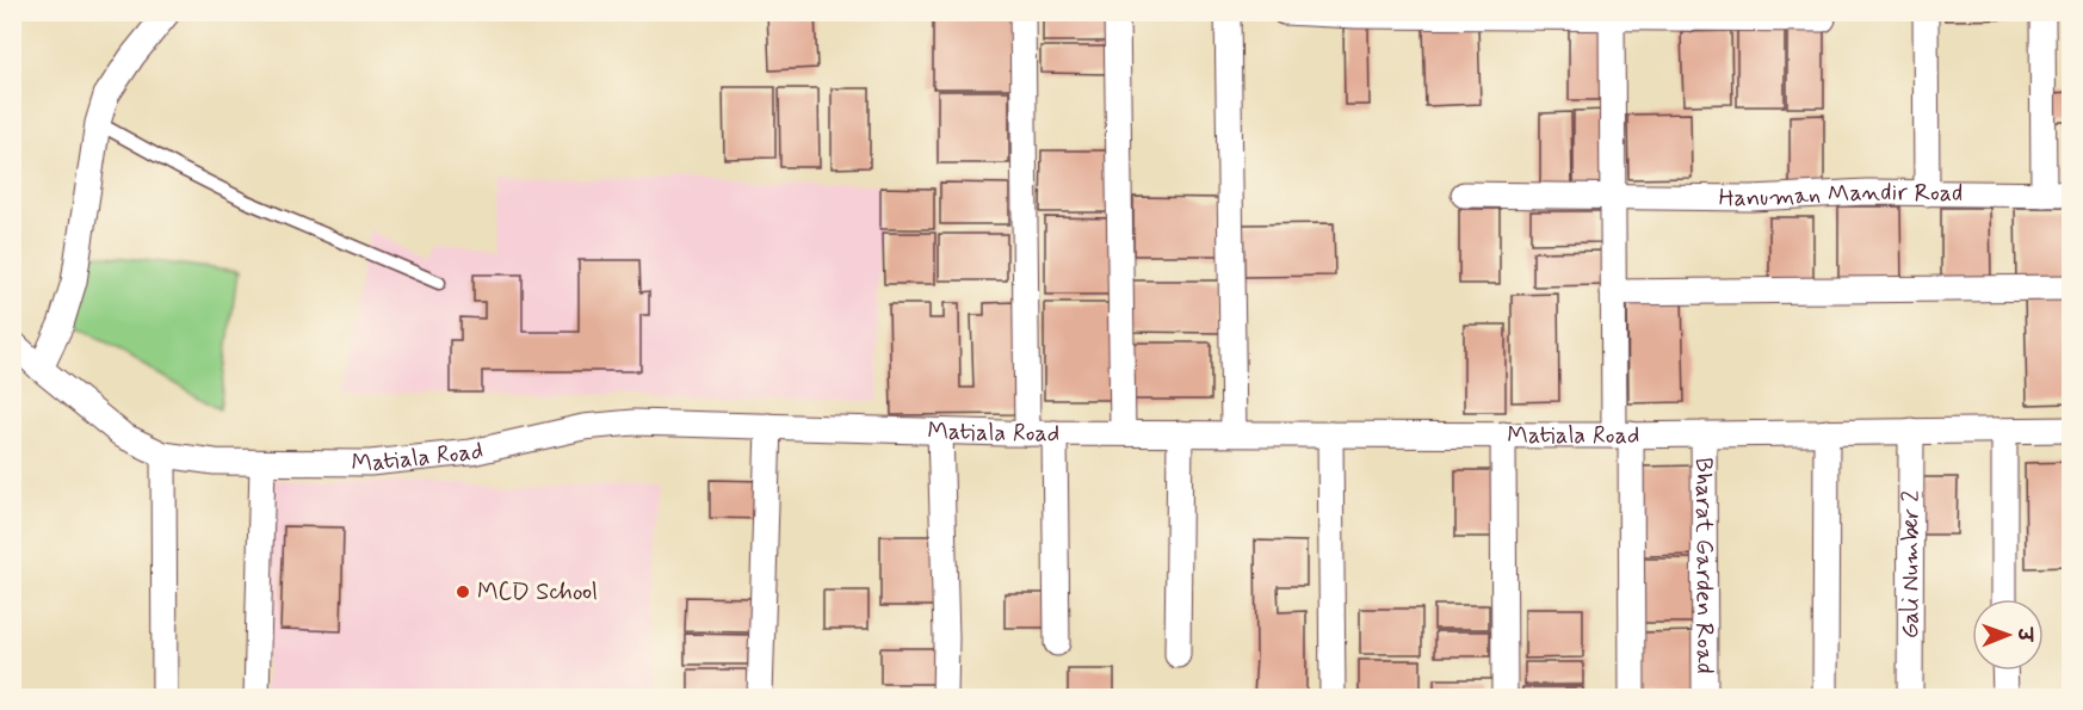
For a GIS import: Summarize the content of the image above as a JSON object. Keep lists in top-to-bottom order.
{
  "streets": {
    "street": [
      "Hanuman Mandir Road",
      "Matiala Road",
      "Gali Number 2",
      "Bharat Garden Road"
    ]
  },
  "crossings": [
    ["Matiala Road", "Gali Number 2"],
    ["Matiala Road", "Bharat Garden Road"]
  ],
  "places": ["MCD School"],
  "north": "right"
}
